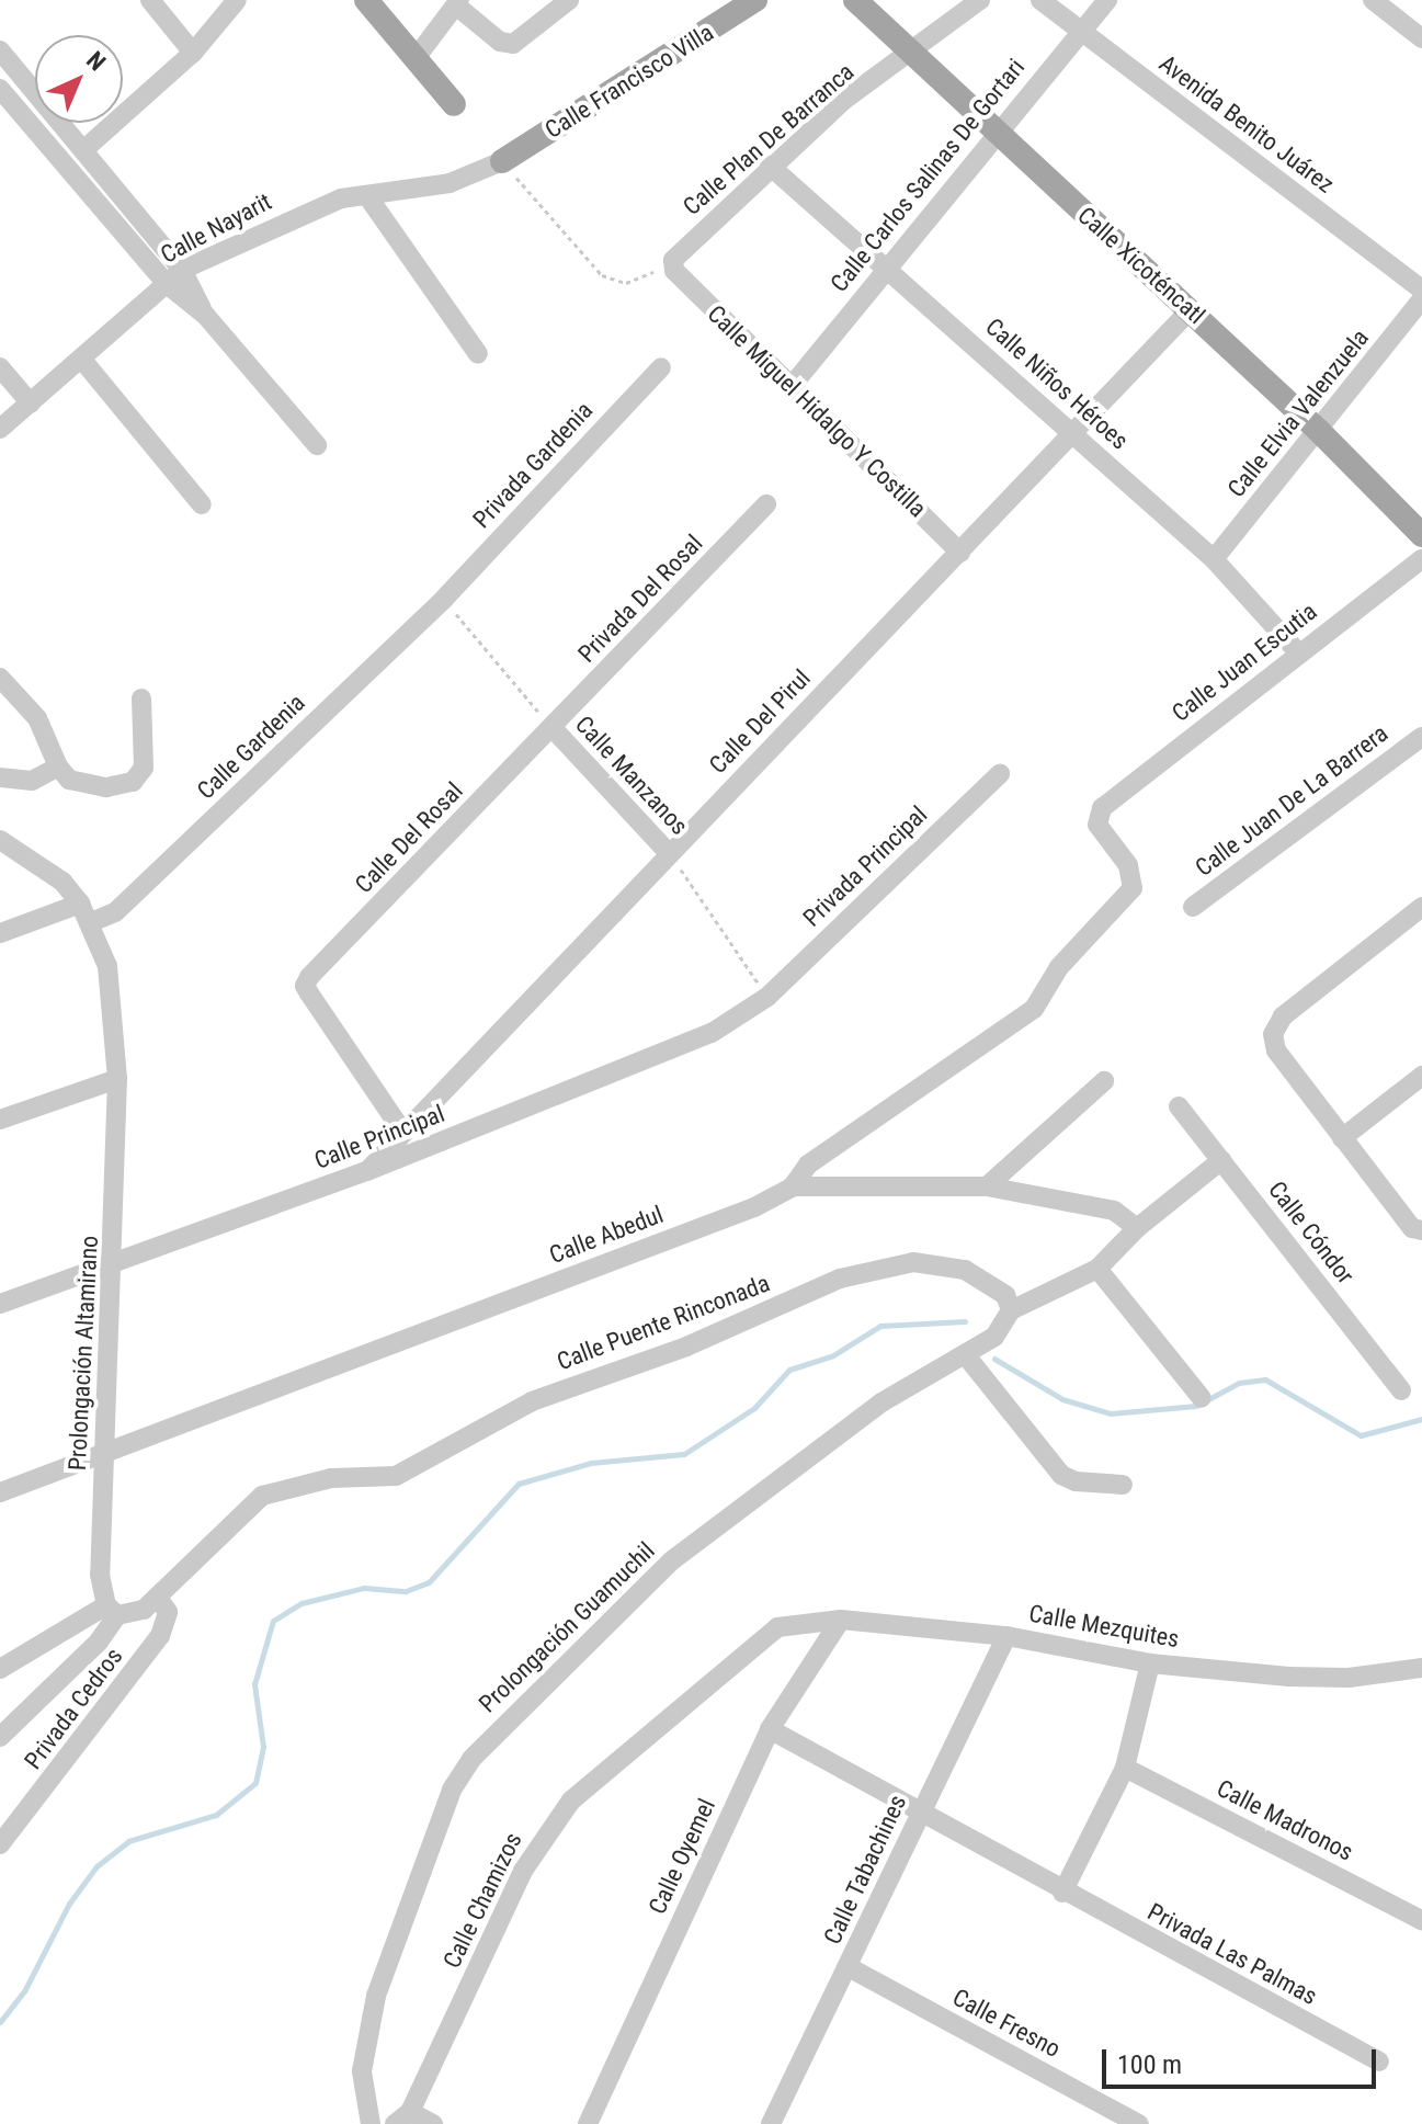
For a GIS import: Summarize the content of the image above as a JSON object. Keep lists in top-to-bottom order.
{
  "streets": {
    "main road": ["Calle Francisco Villa", "Calle Xicoténcatl"],
    "street": [
      "Avenida Benito Juárez",
      "Calle Plan De Barranca",
      "Calle Carlos Salinas De Gortari",
      "Calle Nayarit",
      "Calle Niños Héroes",
      "Calle Miguel Hidalgo Y Costilla",
      "Calle Elvia Valenzuela",
      "Privada Gardenia",
      "Privada Del Rosal",
      "Calle Juan Escutia",
      "Calle Del Pirul",
      "Calle Gardenia",
      "Calle Manzanos",
      "Calle Juan De La Barrera",
      "Calle Del Rosal",
      "Privada Principal",
      "Calle Principal",
      "Calle Cóndor",
      "Calle Abedul",
      "Calle Puente Rinconada",
      "Prolongación Altamirano",
      "Calle Mezquites",
      "Prolongación Guamuchil",
      "Privada Cedros",
      "Calle Madronos",
      "Calle Oyemel",
      "Calle Tabachines",
      "Calle Chamizos",
      "Privada Las Palmas",
      "Calle Fresno"
    ]
  },
  "crossings": [
    ["Calle Francisco Villa", "Calle Nayarit"],
    ["Avenida Benito Juárez", "Calle Carlos Salinas De Gortari"],
    ["Calle Plan De Barranca", "Calle Xicoténcatl"],
    ["Calle Plan De Barranca", "Calle Niños Héroes"],
    ["Calle Plan De Barranca", "Calle Miguel Hidalgo Y Costilla"],
    ["Calle Carlos Salinas De Gortari", "Calle Xicoténcatl"],
    ["Calle Carlos Salinas De Gortari", "Calle Niños Héroes"],
    ["Calle Carlos Salinas De Gortari", "Calle Miguel Hidalgo Y Costilla"],
    ["Calle Xicoténcatl", "Calle Elvia Valenzuela"],
    ["Calle Xicoténcatl", "Calle Del Pirul"],
    ["Calle Niños Héroes", "Calle Elvia Valenzuela"],
    ["Calle Niños Héroes", "Calle Juan Escutia"],
    ["Calle Niños Héroes", "Calle Del Pirul"],
    ["Calle Miguel Hidalgo Y Costilla", "Calle Del Pirul"],
    ["Privada Gardenia", "Calle Gardenia"],
    ["Privada Gardenia", "Calle Manzanos"],
    ["Privada Del Rosal", "Calle Manzanos"],
    ["Privada Del Rosal", "Calle Del Rosal"],
    ["Calle Juan Escutia", "Calle Abedul"],
    ["Calle Del Pirul", "Calle Manzanos"],
    ["Calle Del Pirul", "Calle Del Rosal"],
    ["Calle Del Pirul", "Calle Principal"],
    ["Calle Gardenia", "Calle Manzanos"],
    ["Calle Gardenia", "Prolongación Altamirano"],
    ["Calle Manzanos", "Calle Del Rosal"],
    ["Calle Manzanos", "Privada Principal"],
    ["Calle Manzanos", "Calle Principal"],
    ["Privada Principal", "Calle Principal"],
    ["Calle Principal", "Prolongación Altamirano"],
    ["Calle Abedul", "Prolongación Altamirano"],
    ["Calle Puente Rinconada", "Prolongación Altamirano"],
    ["Calle Puente Rinconada", "Prolongación Guamuchil"],
    ["Calle Puente Rinconada", "Privada Cedros"],
    ["Calle Mezquites", "Calle Oyemel"],
    ["Calle Mezquites", "Calle Tabachines"],
    ["Calle Mezquites", "Calle Chamizos"],
    ["Calle Oyemel", "Privada Las Palmas"],
    ["Calle Tabachines", "Privada Las Palmas"],
    ["Calle Tabachines", "Calle Fresno"]
  ],
  "scale_bar": "100 m",
  "north": "top right"
}
